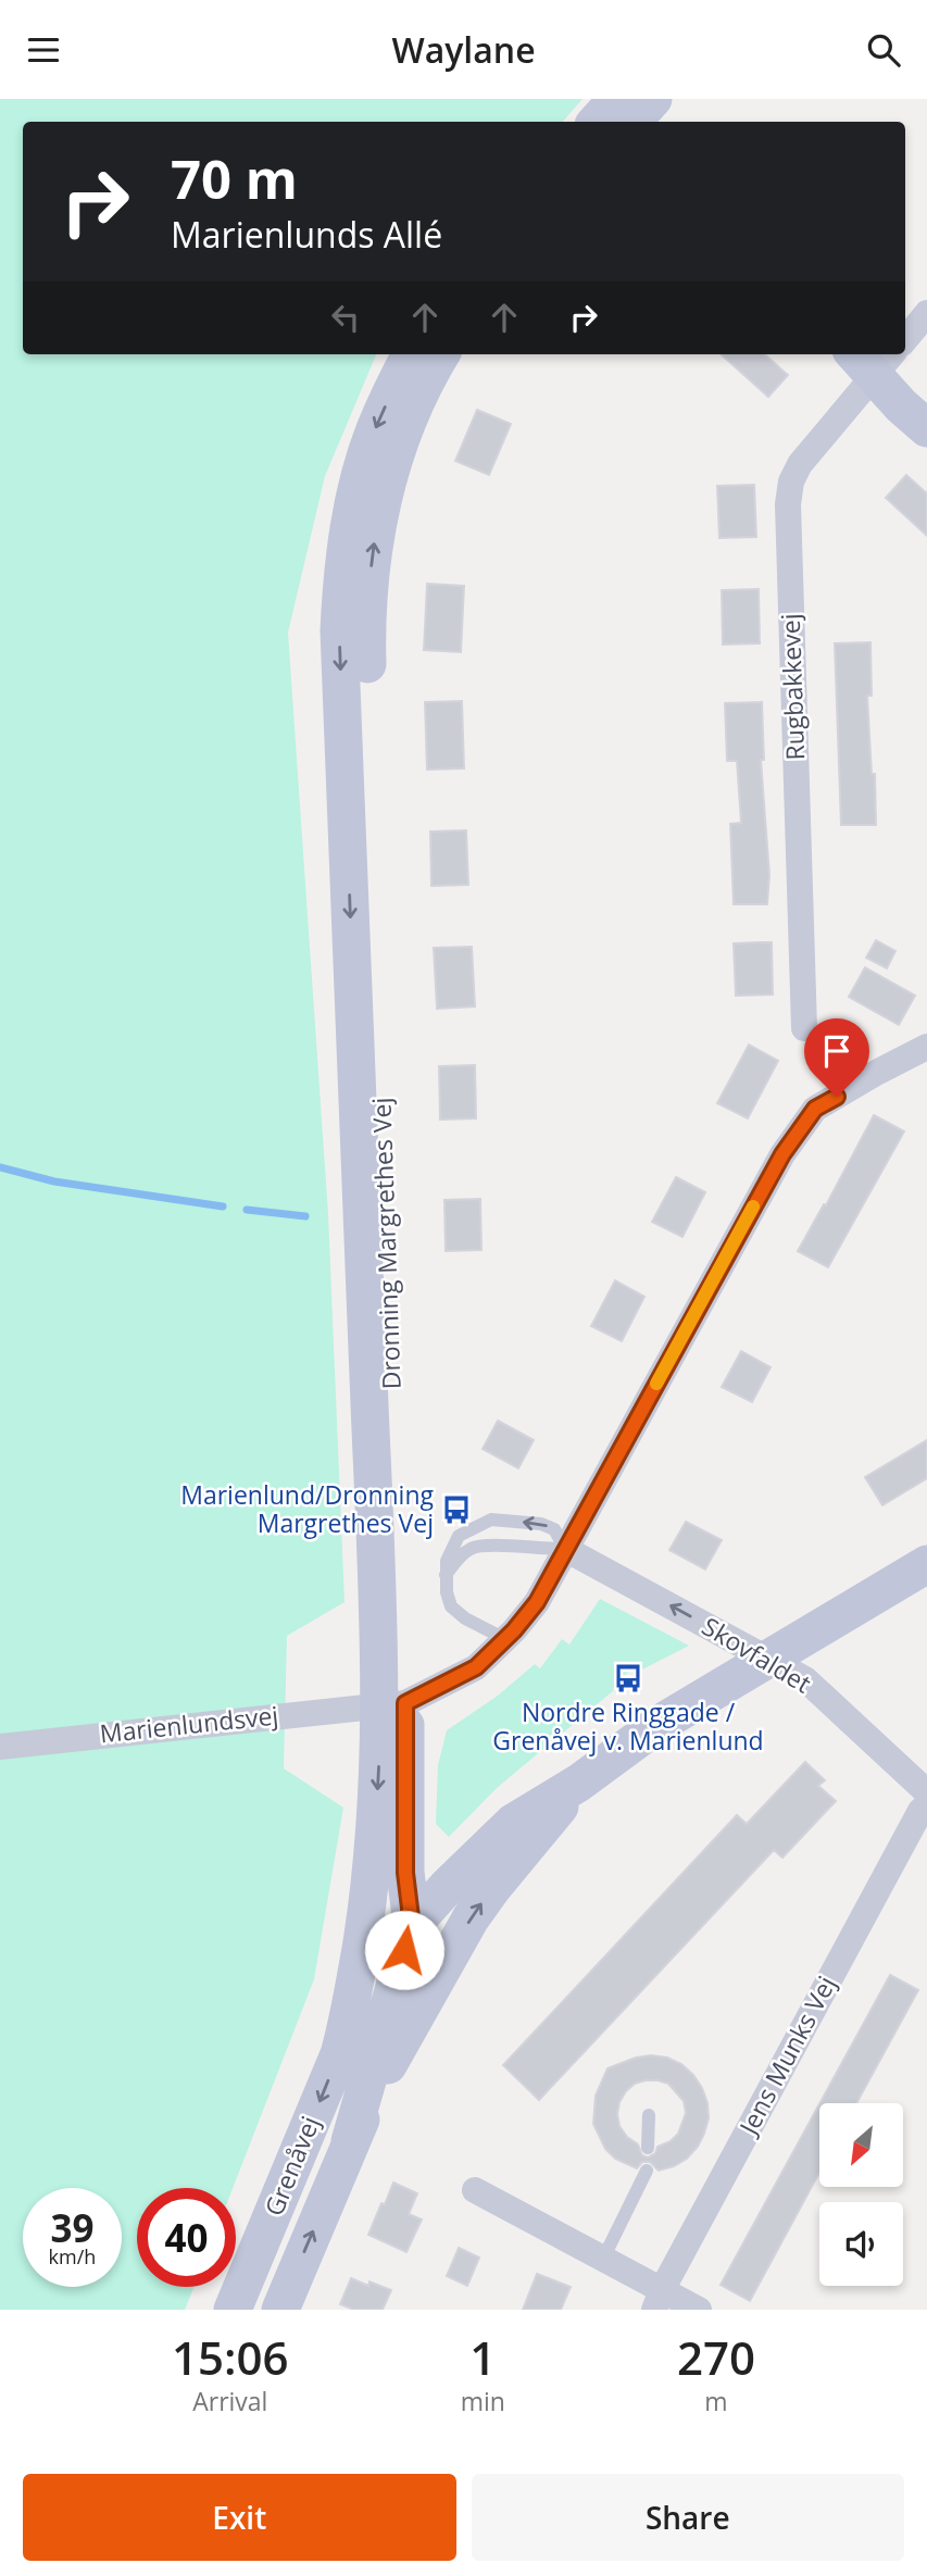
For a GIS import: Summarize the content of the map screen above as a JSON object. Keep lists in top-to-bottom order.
{
  "streets": {
    "street": [
      "Rugbakkevej",
      "Dronning Margrethes Vej",
      "Skovfaldet",
      "Marienlundsvej",
      "Jens Munks Vej",
      "Grenåvej"
    ]
  },
  "crossings": [
    ["Dronning Margrethes Vej", "Marienlundsvej"],
    ["Dronning Margrethes Vej", "Grenåvej"]
  ],
  "one_way": ["Skovfaldet"],
  "places": {
    "bus stop": ["Marienlund/Dronning Margrethes Vej", "Nordre Ringgade / Grenåvej v. Marienlund"]
  },
  "north": "bottom left",
  "page": {
    "header": "Waylane",
    "turn": ["70 m", "Marienlunds Allé"],
    "speed": "39 km/h",
    "limit": "40",
    "eta": [
      "15:06",
      "Arrival",
      "1",
      "min",
      "270",
      "m"
    ],
    "buttons": ["Exit", "Share"]
  }
}
